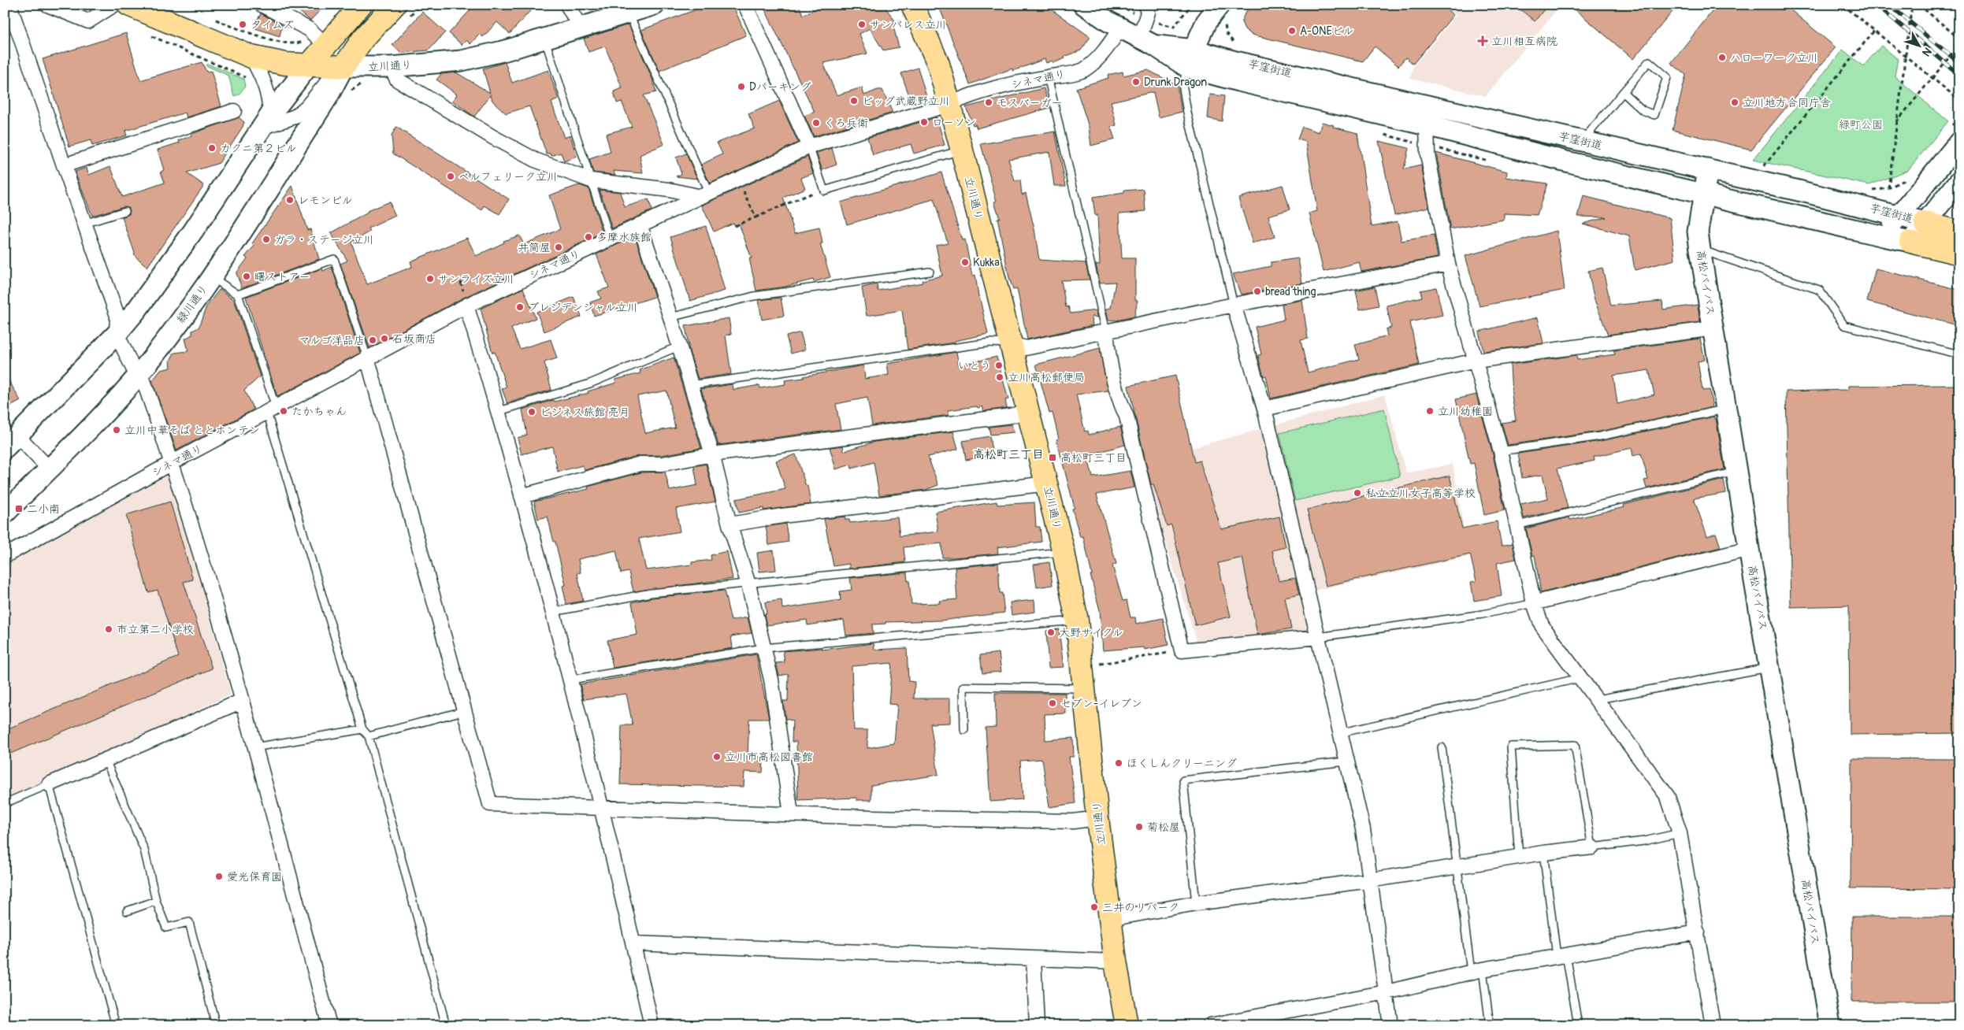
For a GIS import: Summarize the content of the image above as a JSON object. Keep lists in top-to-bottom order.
{
  "streets": {
    "main road": ["立川通り"],
    "street": [
      "芋窪街道",
      "シネマ通り",
      "高松バイパス",
      "緑川通り"
    ]
  },
  "crossings": [
    ["立川通り", "シネマ通り"],
    ["立川通り", "緑川通り"],
    ["芋窪街道", "高松バイパス"]
  ],
  "districts": ["高松町三丁目"],
  "parks": ["緑町公園"],
  "places": {
    "other": [
      "タイムズ",
      "サンパレス立川",
      "A-ONEビル",
      "ハローワーク立川",
      "Drunk Dragon",
      "Dパーキング",
      "ビッグ武蔵野立川",
      "モスバーガー",
      "立川地方合同庁舎",
      "ローソン",
      "くろ兵衛",
      "カクニ第２ビル",
      "ベルフェリーク立川",
      "レモンビル",
      "多摩水族館",
      "ガラ・ステージ立川",
      "井筒屋",
      "Kukka",
      "曙ストアー",
      "サンライズ立川",
      "bread thing",
      "プレジデンシャル立川",
      "石坂商店",
      "マルゴ洋品店",
      "いとう",
      "立川高松郵便局",
      "たかちゃん",
      "立川幼稚園",
      "ビジネス旅館 亮月",
      "立川中華そば ととホンテン",
      "私立立川女子高等学校",
      "市立第二小学校",
      "大野サイクル",
      "セブン-イレブン",
      "立川市高松図書館",
      "ほくしんクリーニング",
      "菊松屋",
      "愛光保育園",
      "三井のリパーク"
    ],
    "health": ["立川相互病院"],
    "transit": ["高松町三丁目", "二小南"]
  },
  "north": "bottom right"
}
